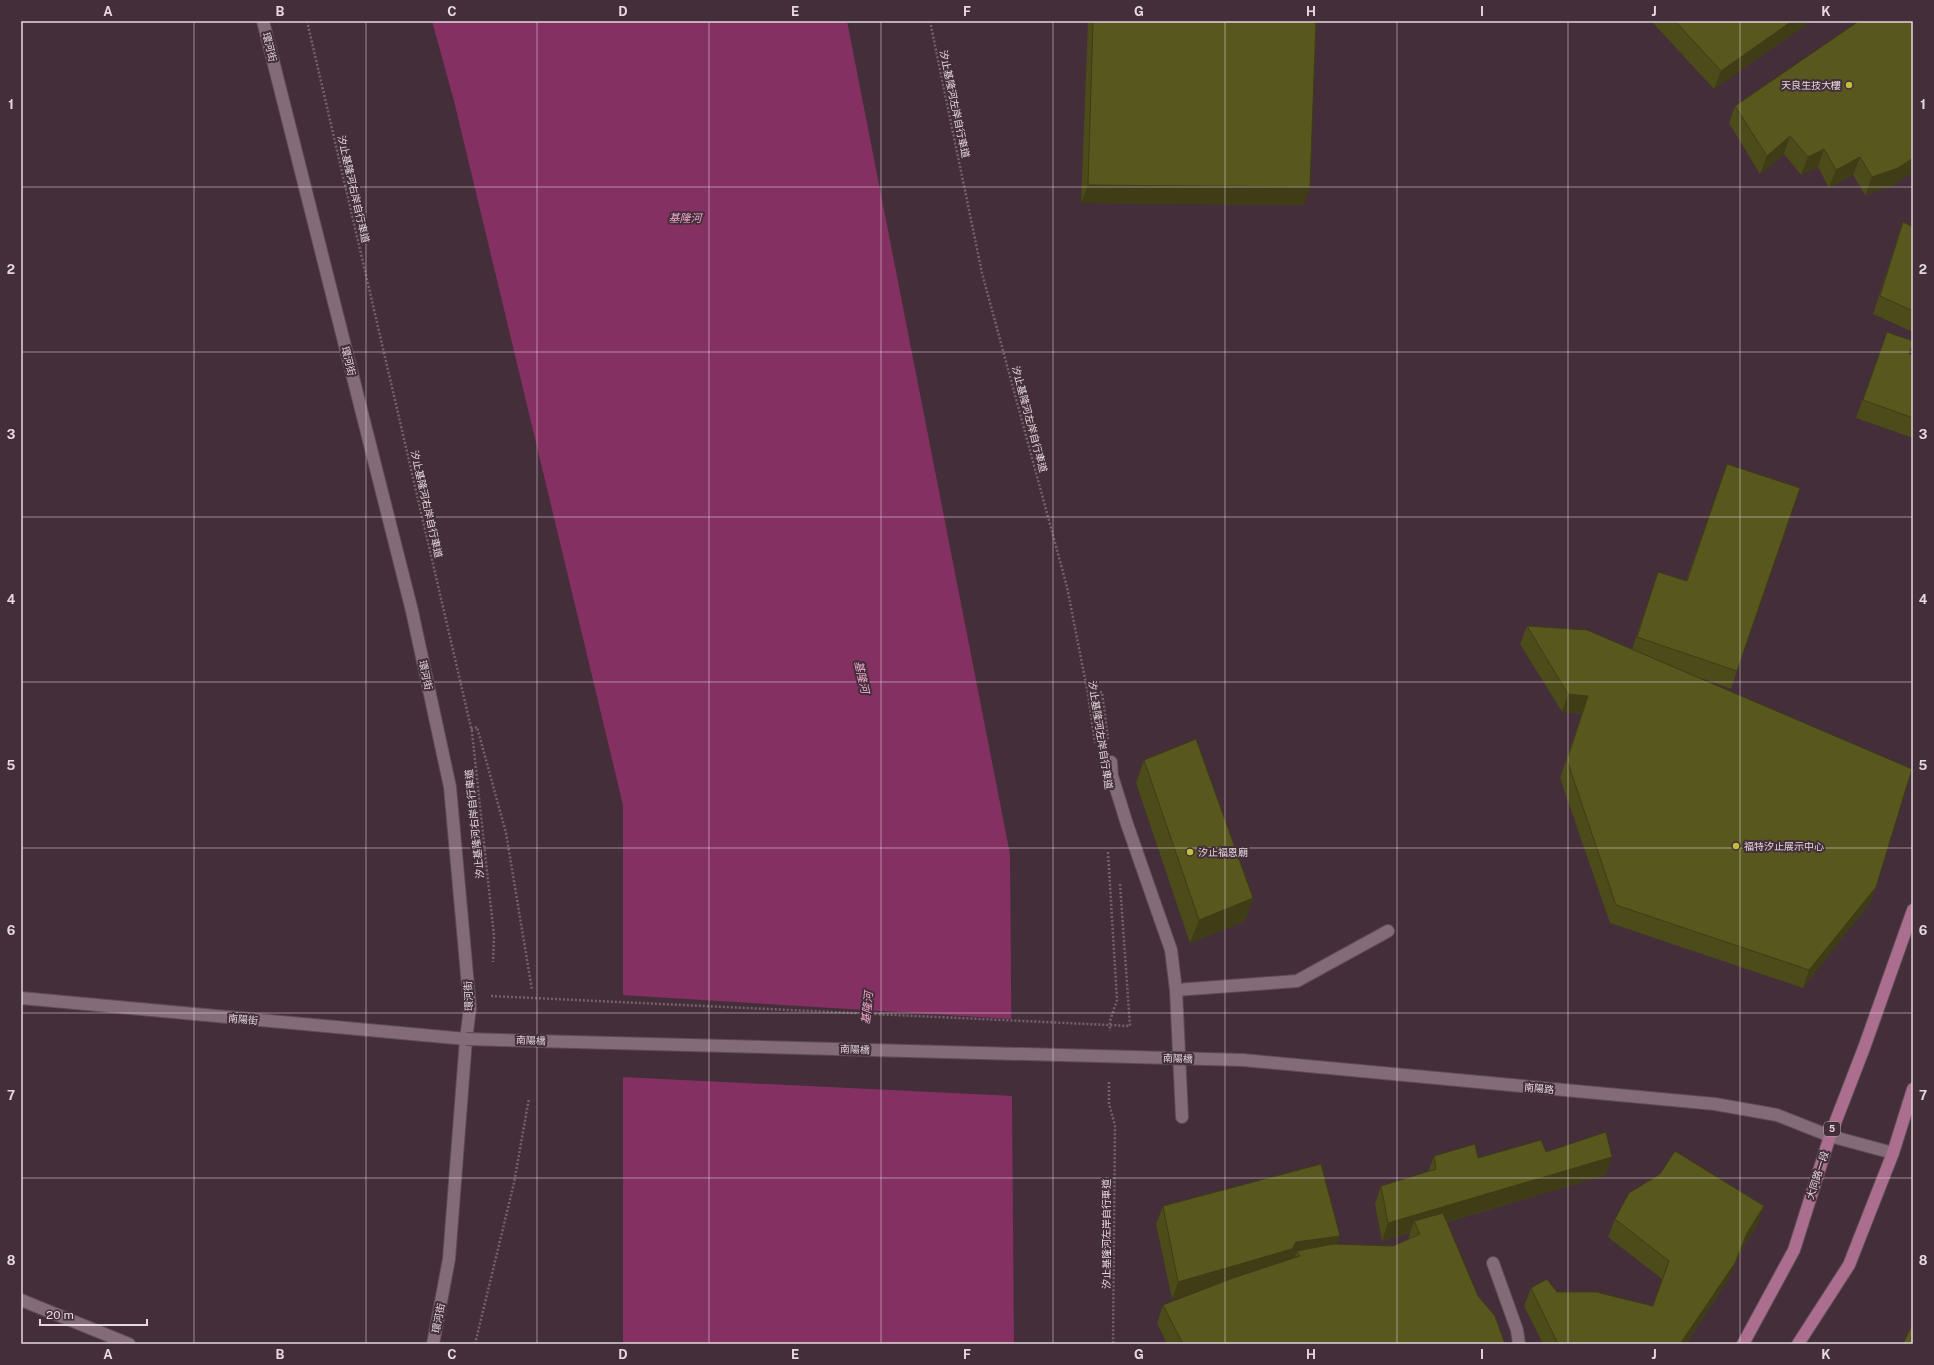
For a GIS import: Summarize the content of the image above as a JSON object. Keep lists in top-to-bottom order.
{
  "streets": {
    "main road": ["5", "大同路一段"],
    "street": [
      "環河街",
      "南陽街",
      "南陽橋",
      "南陽路"
    ],
    "path": ["汐止基隆河左岸自行車道", "汐止基隆河右岸自行車道"]
  },
  "crossings": [
    ["環河街", "南陽街"],
    ["環河街", "南陽橋"],
    ["南陽街", "南陽橋"],
    ["南陽橋", "南陽路"],
    ["南陽路", "大同路一段"]
  ],
  "water": ["基隆河"],
  "places": ["天良生技大樓", "福特汐止展示中心", "汐止福恩廟"],
  "scale_bar": "20 m",
  "grid": {
    "columns": [
      "A",
      "B",
      "C",
      "D",
      "E",
      "F",
      "G",
      "H",
      "I",
      "J",
      "K"
    ],
    "rows": [
      "1",
      "2",
      "3",
      "4",
      "5",
      "6",
      "7",
      "8"
    ]
  }
}
